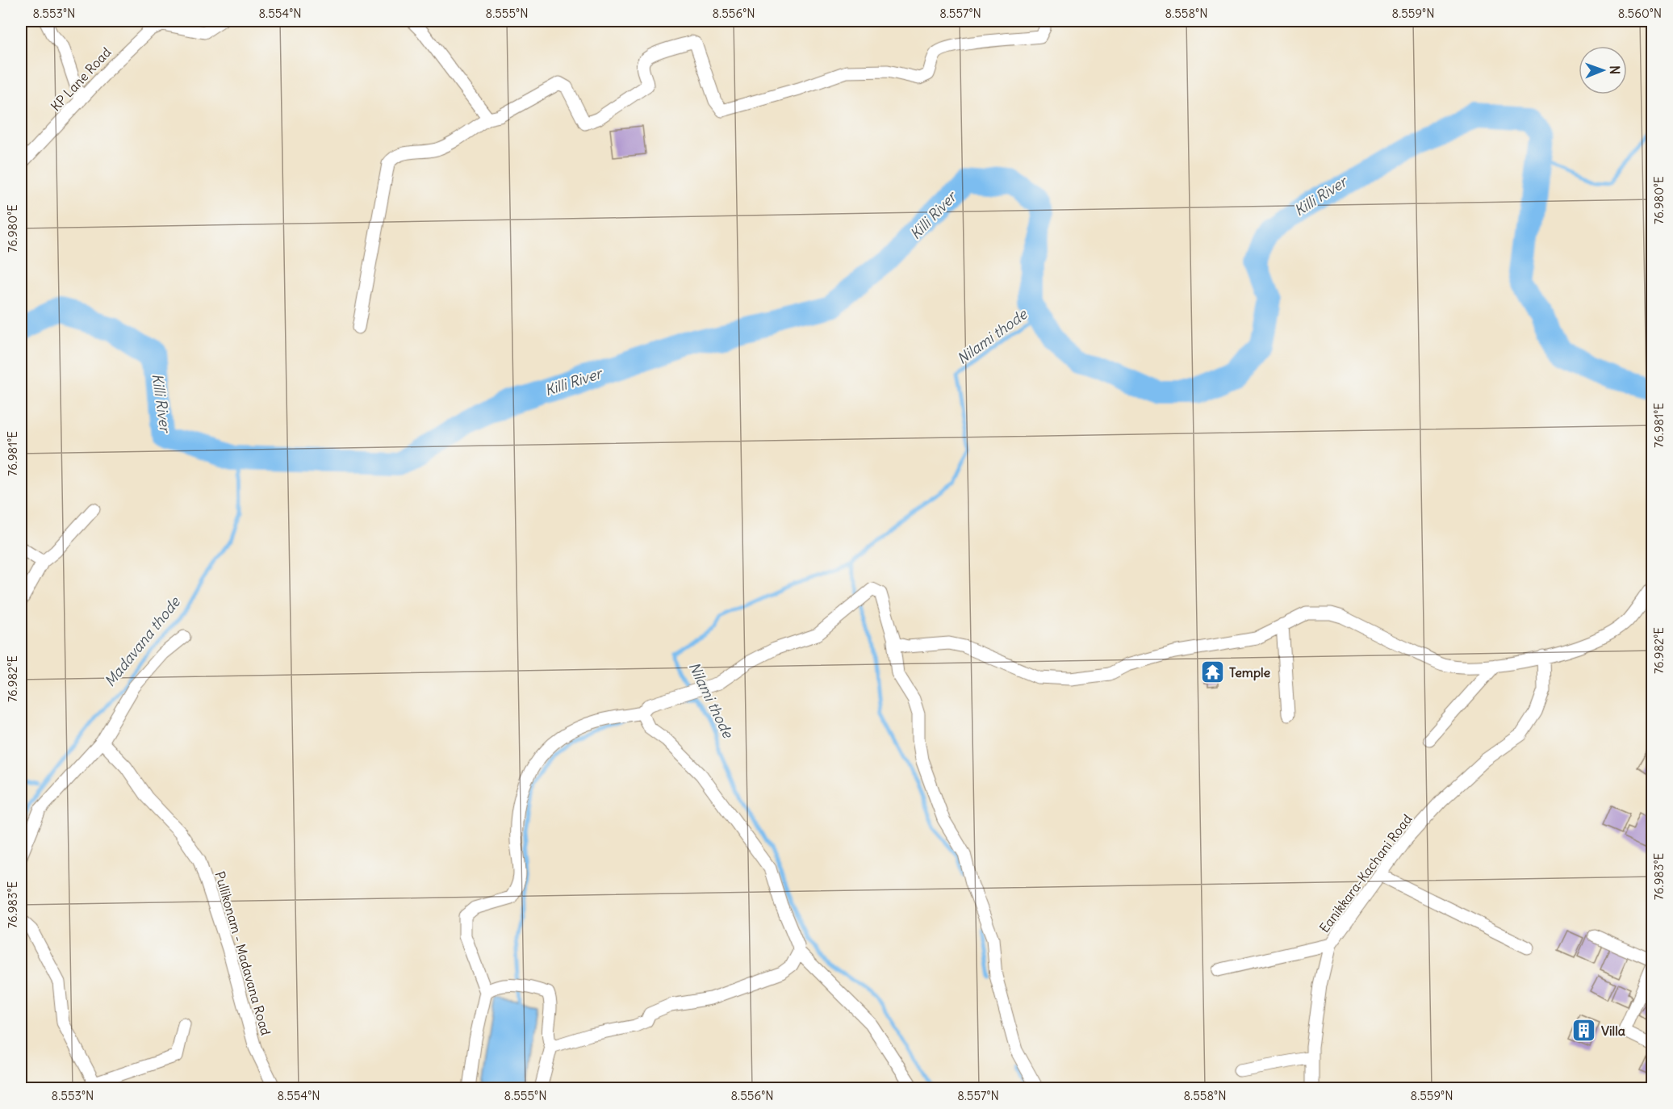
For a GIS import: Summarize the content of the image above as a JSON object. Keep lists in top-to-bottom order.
{
  "streets": {
    "street": ["KP Lane Road", "Eanikkara-Kachani Road", "Pullikonam - Madavana Road"]
  },
  "water": ["Killi River", "Nilami thode", "Madavana thode"],
  "places": {
    "temple": ["Temple"],
    "building": ["Villa"]
  },
  "north": "right",
  "coordinates": [
    "8.553°N",
    "8.554°N",
    "8.555°N",
    "8.556°N",
    "8.557°N",
    "8.558°N",
    "8.559°N",
    "8.560°N",
    "76.980°E",
    "76.981°E",
    "76.982°E",
    "76.983°E"
  ]
}
